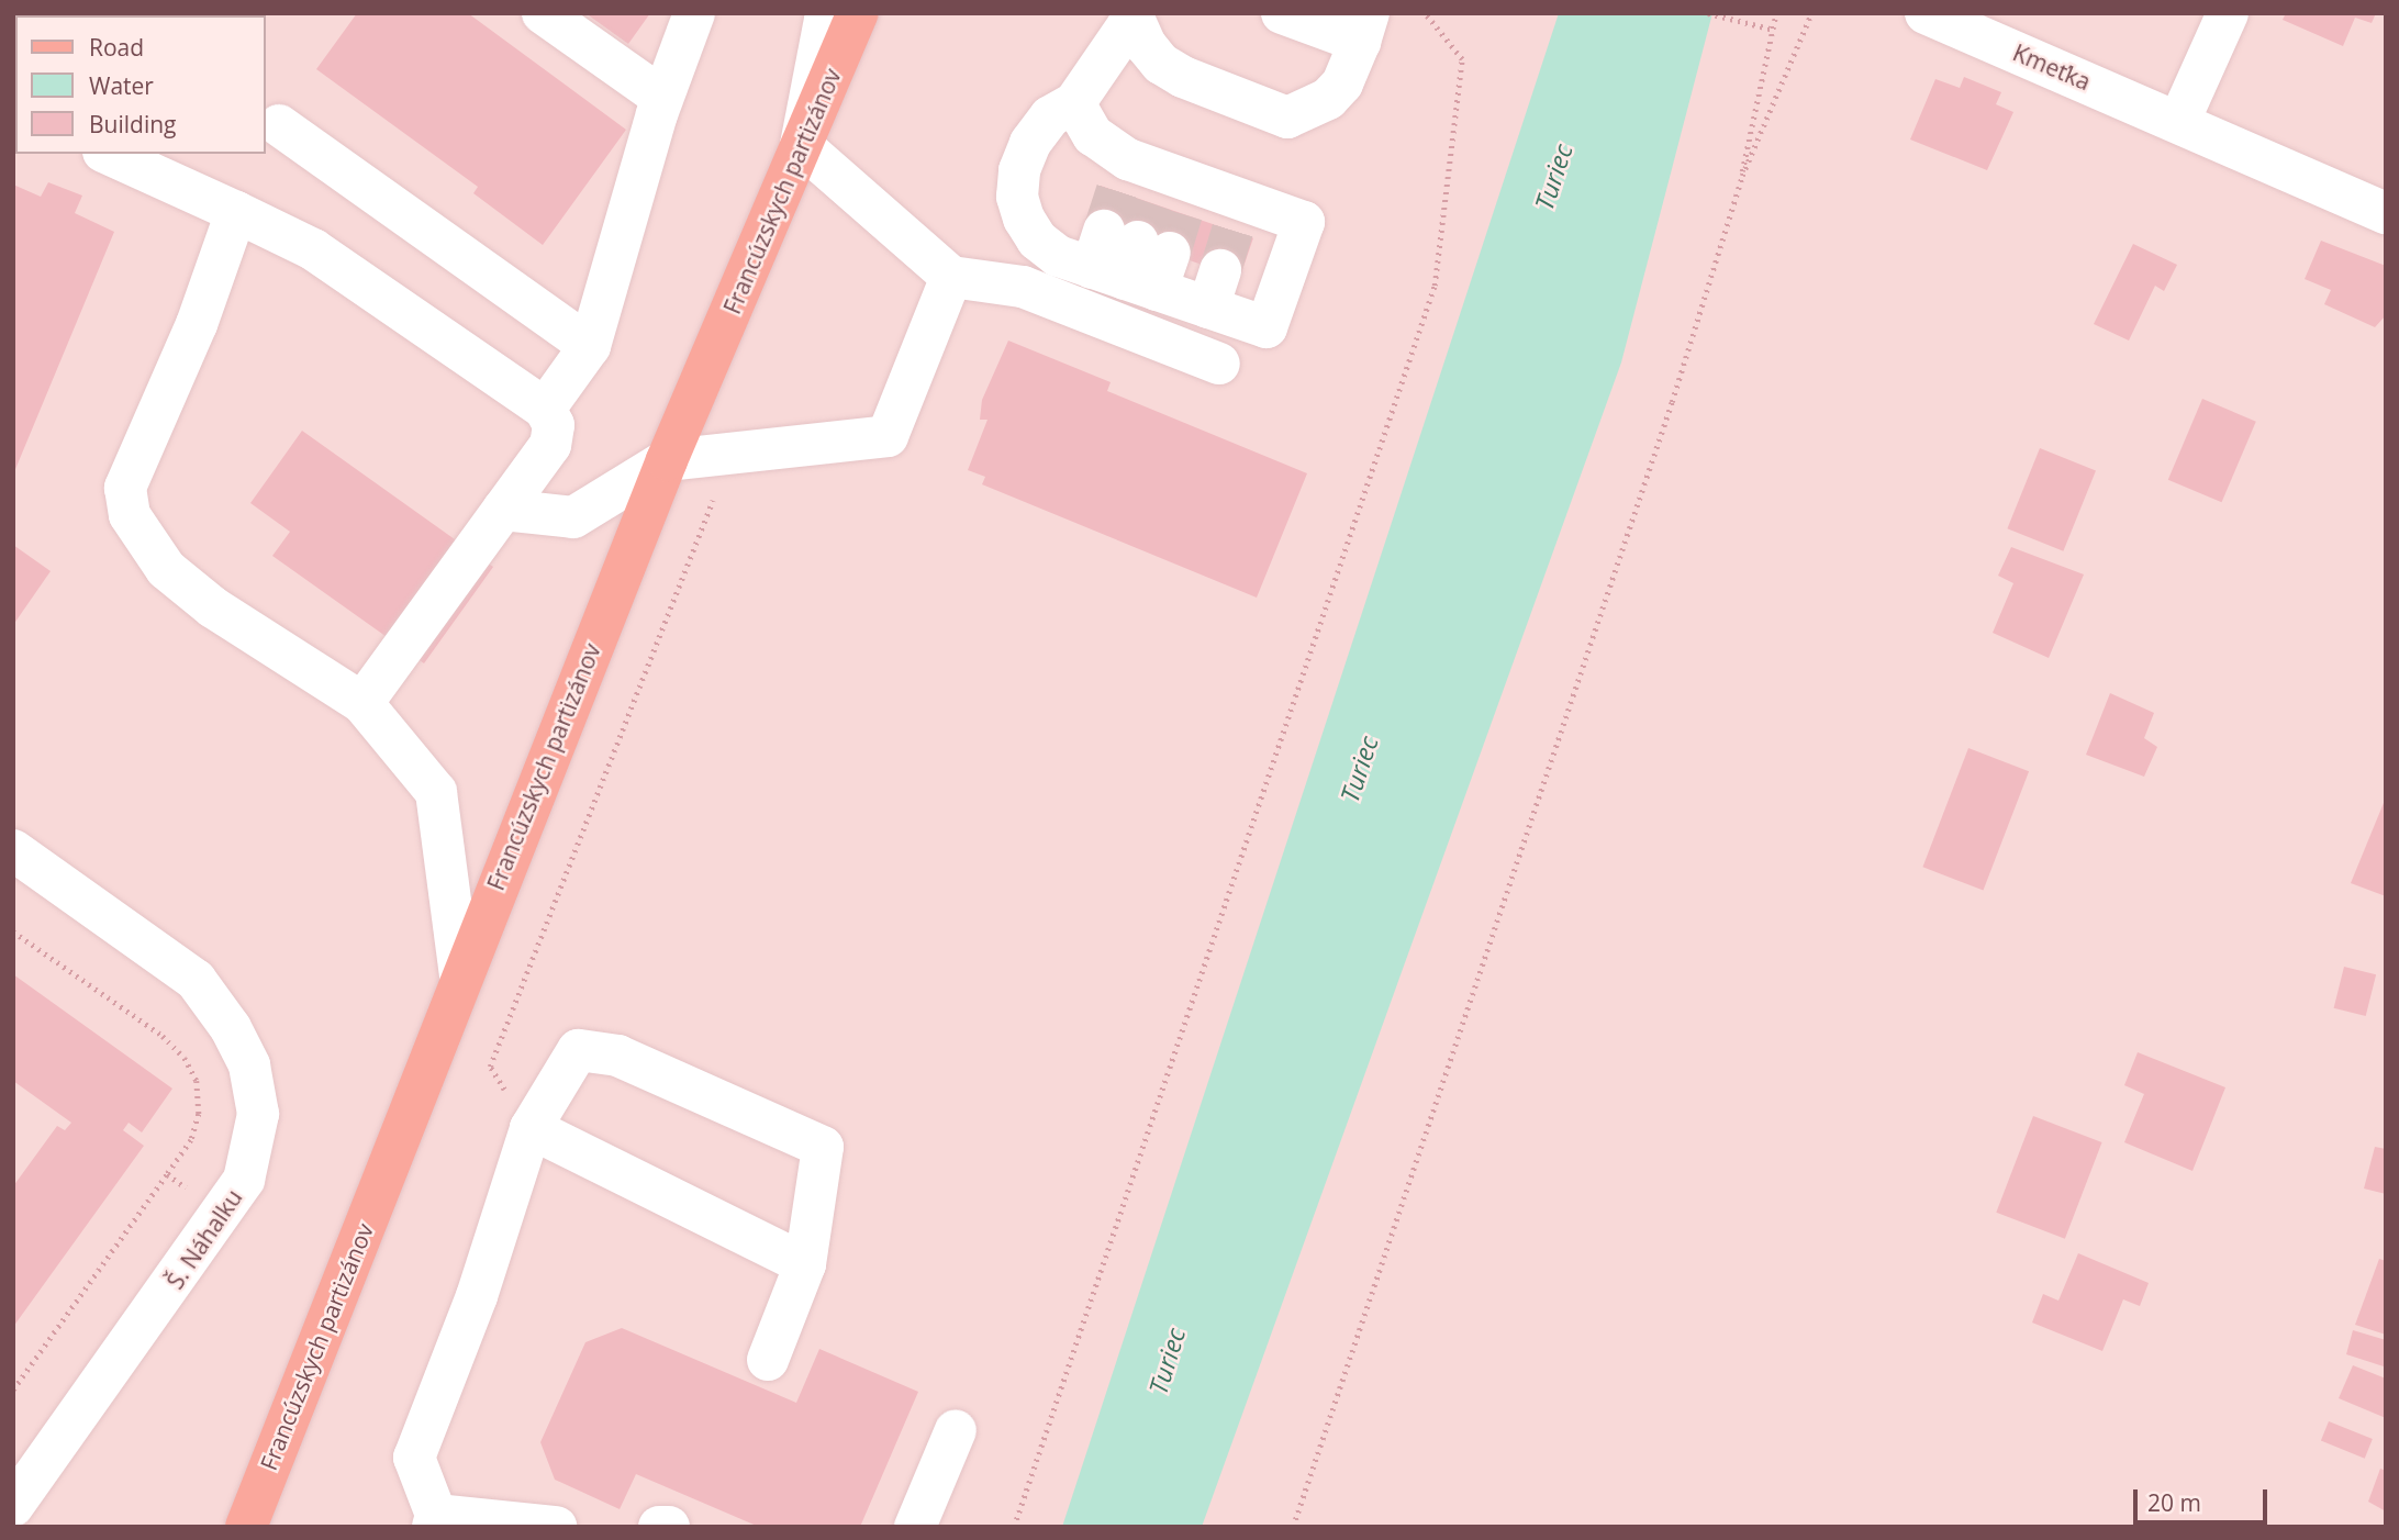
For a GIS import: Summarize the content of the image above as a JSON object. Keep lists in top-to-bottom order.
{
  "streets": {
    "main road": ["Francúzskych partizánov"],
    "street": ["Kmeťka", "Š. Náhalku"]
  },
  "water": ["Turiec"],
  "legend": ["Road", "Water", "Building"],
  "scale_bar": "20 m"
}
